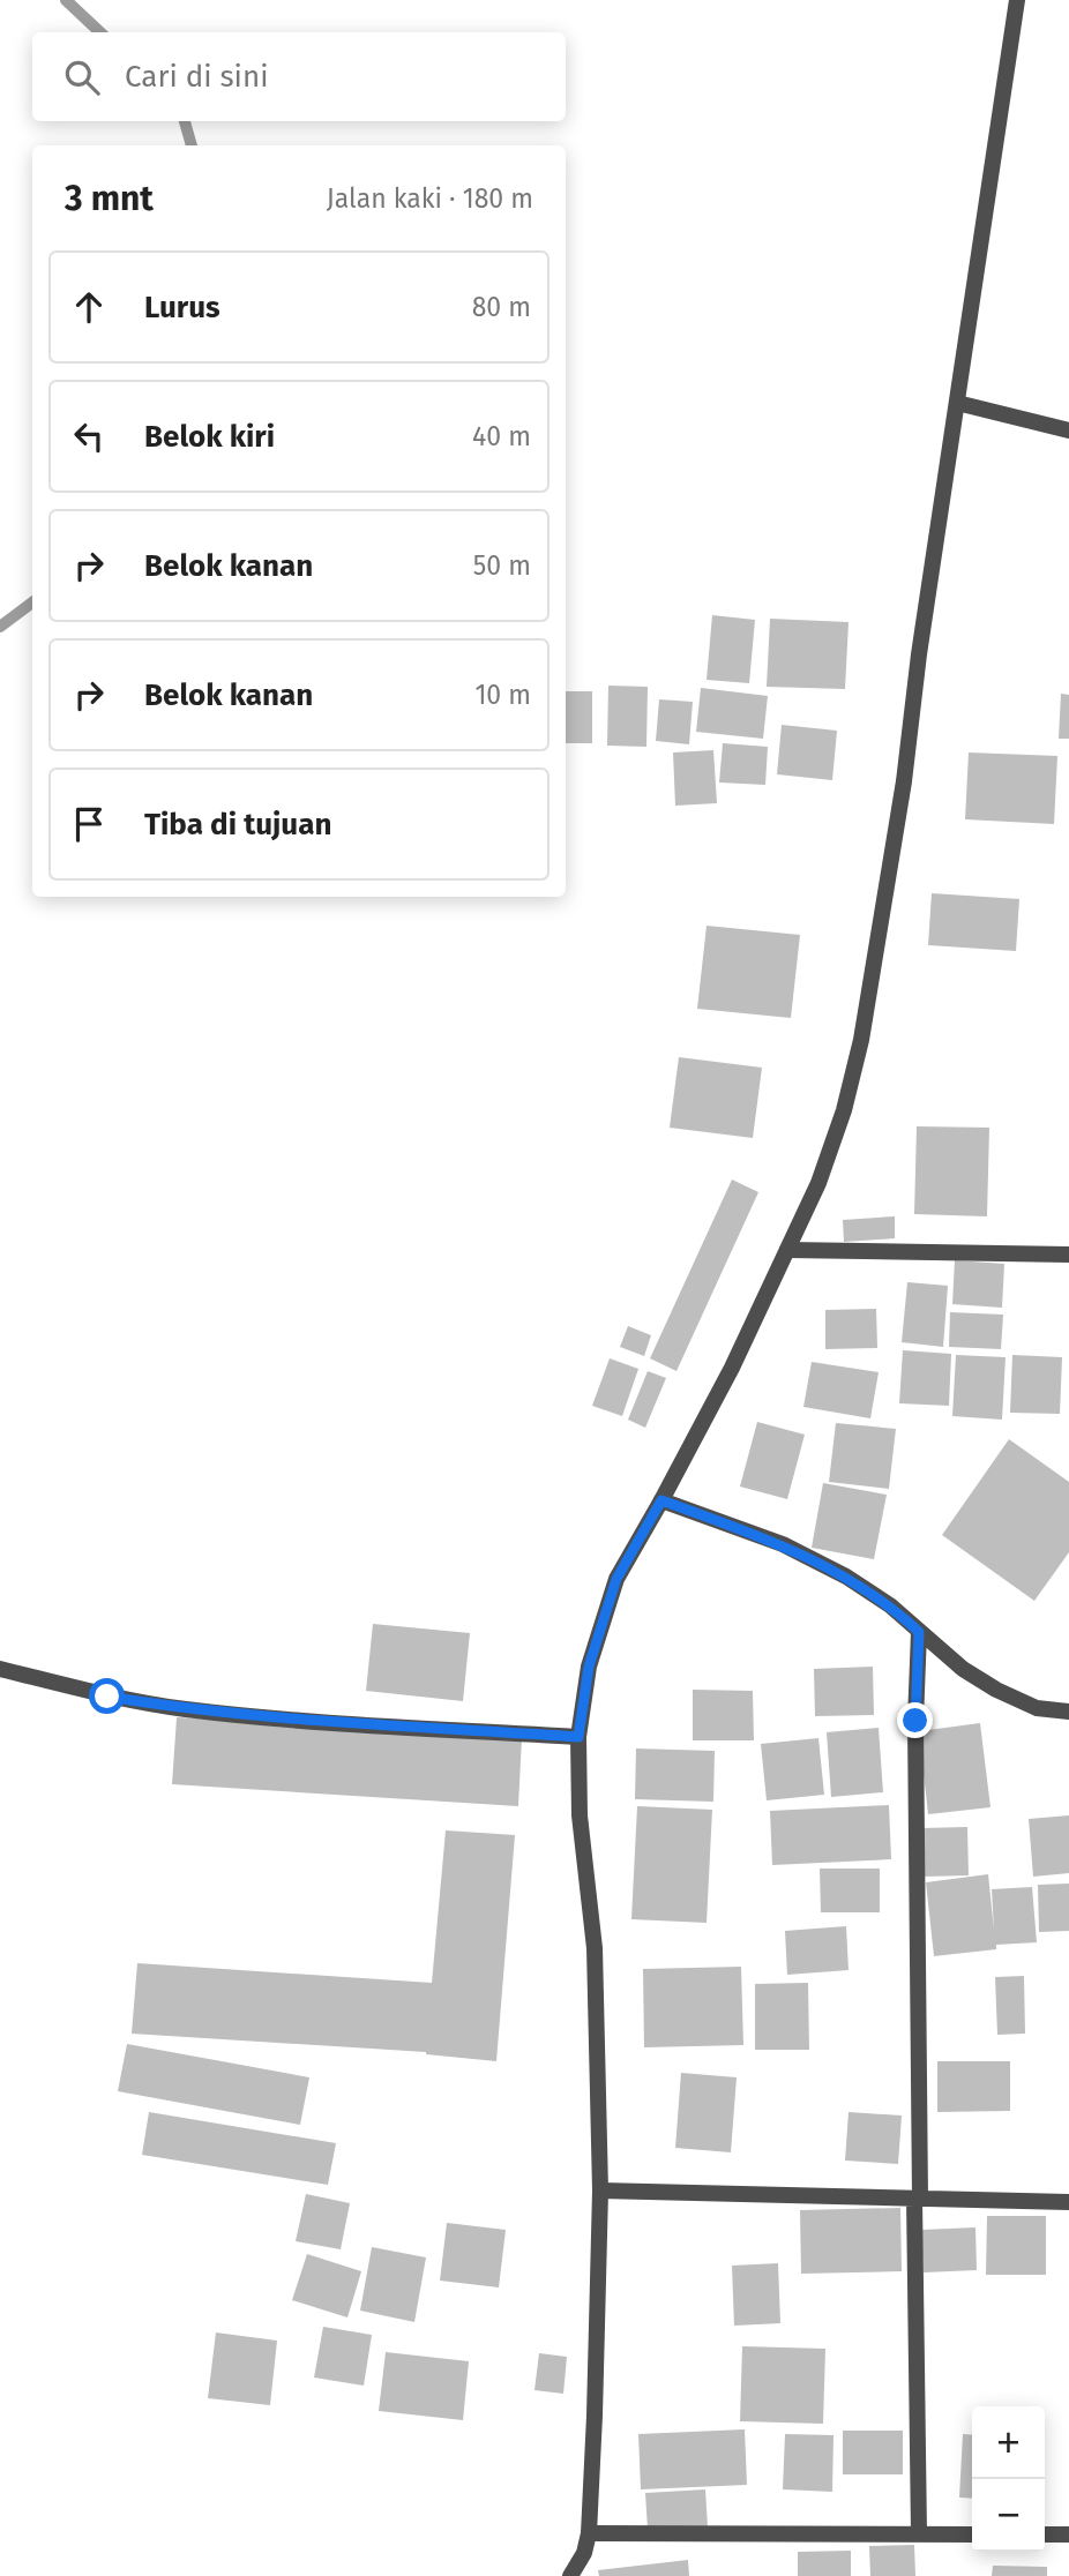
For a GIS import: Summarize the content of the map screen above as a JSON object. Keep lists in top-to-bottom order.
{
  "page": {
    "search": "Cari di sini",
    "heading": ["3 mnt", "Jalan kaki · 180 m"],
    "list": [
      ["Lurus", "80 m"],
      ["Belok kiri", "40 m"],
      ["Belok kanan", "50 m"],
      ["Belok kanan", "10 m"],
      "Tiba di tujuan"
    ],
    "map_buttons": ["+", "−"]
  }
}
